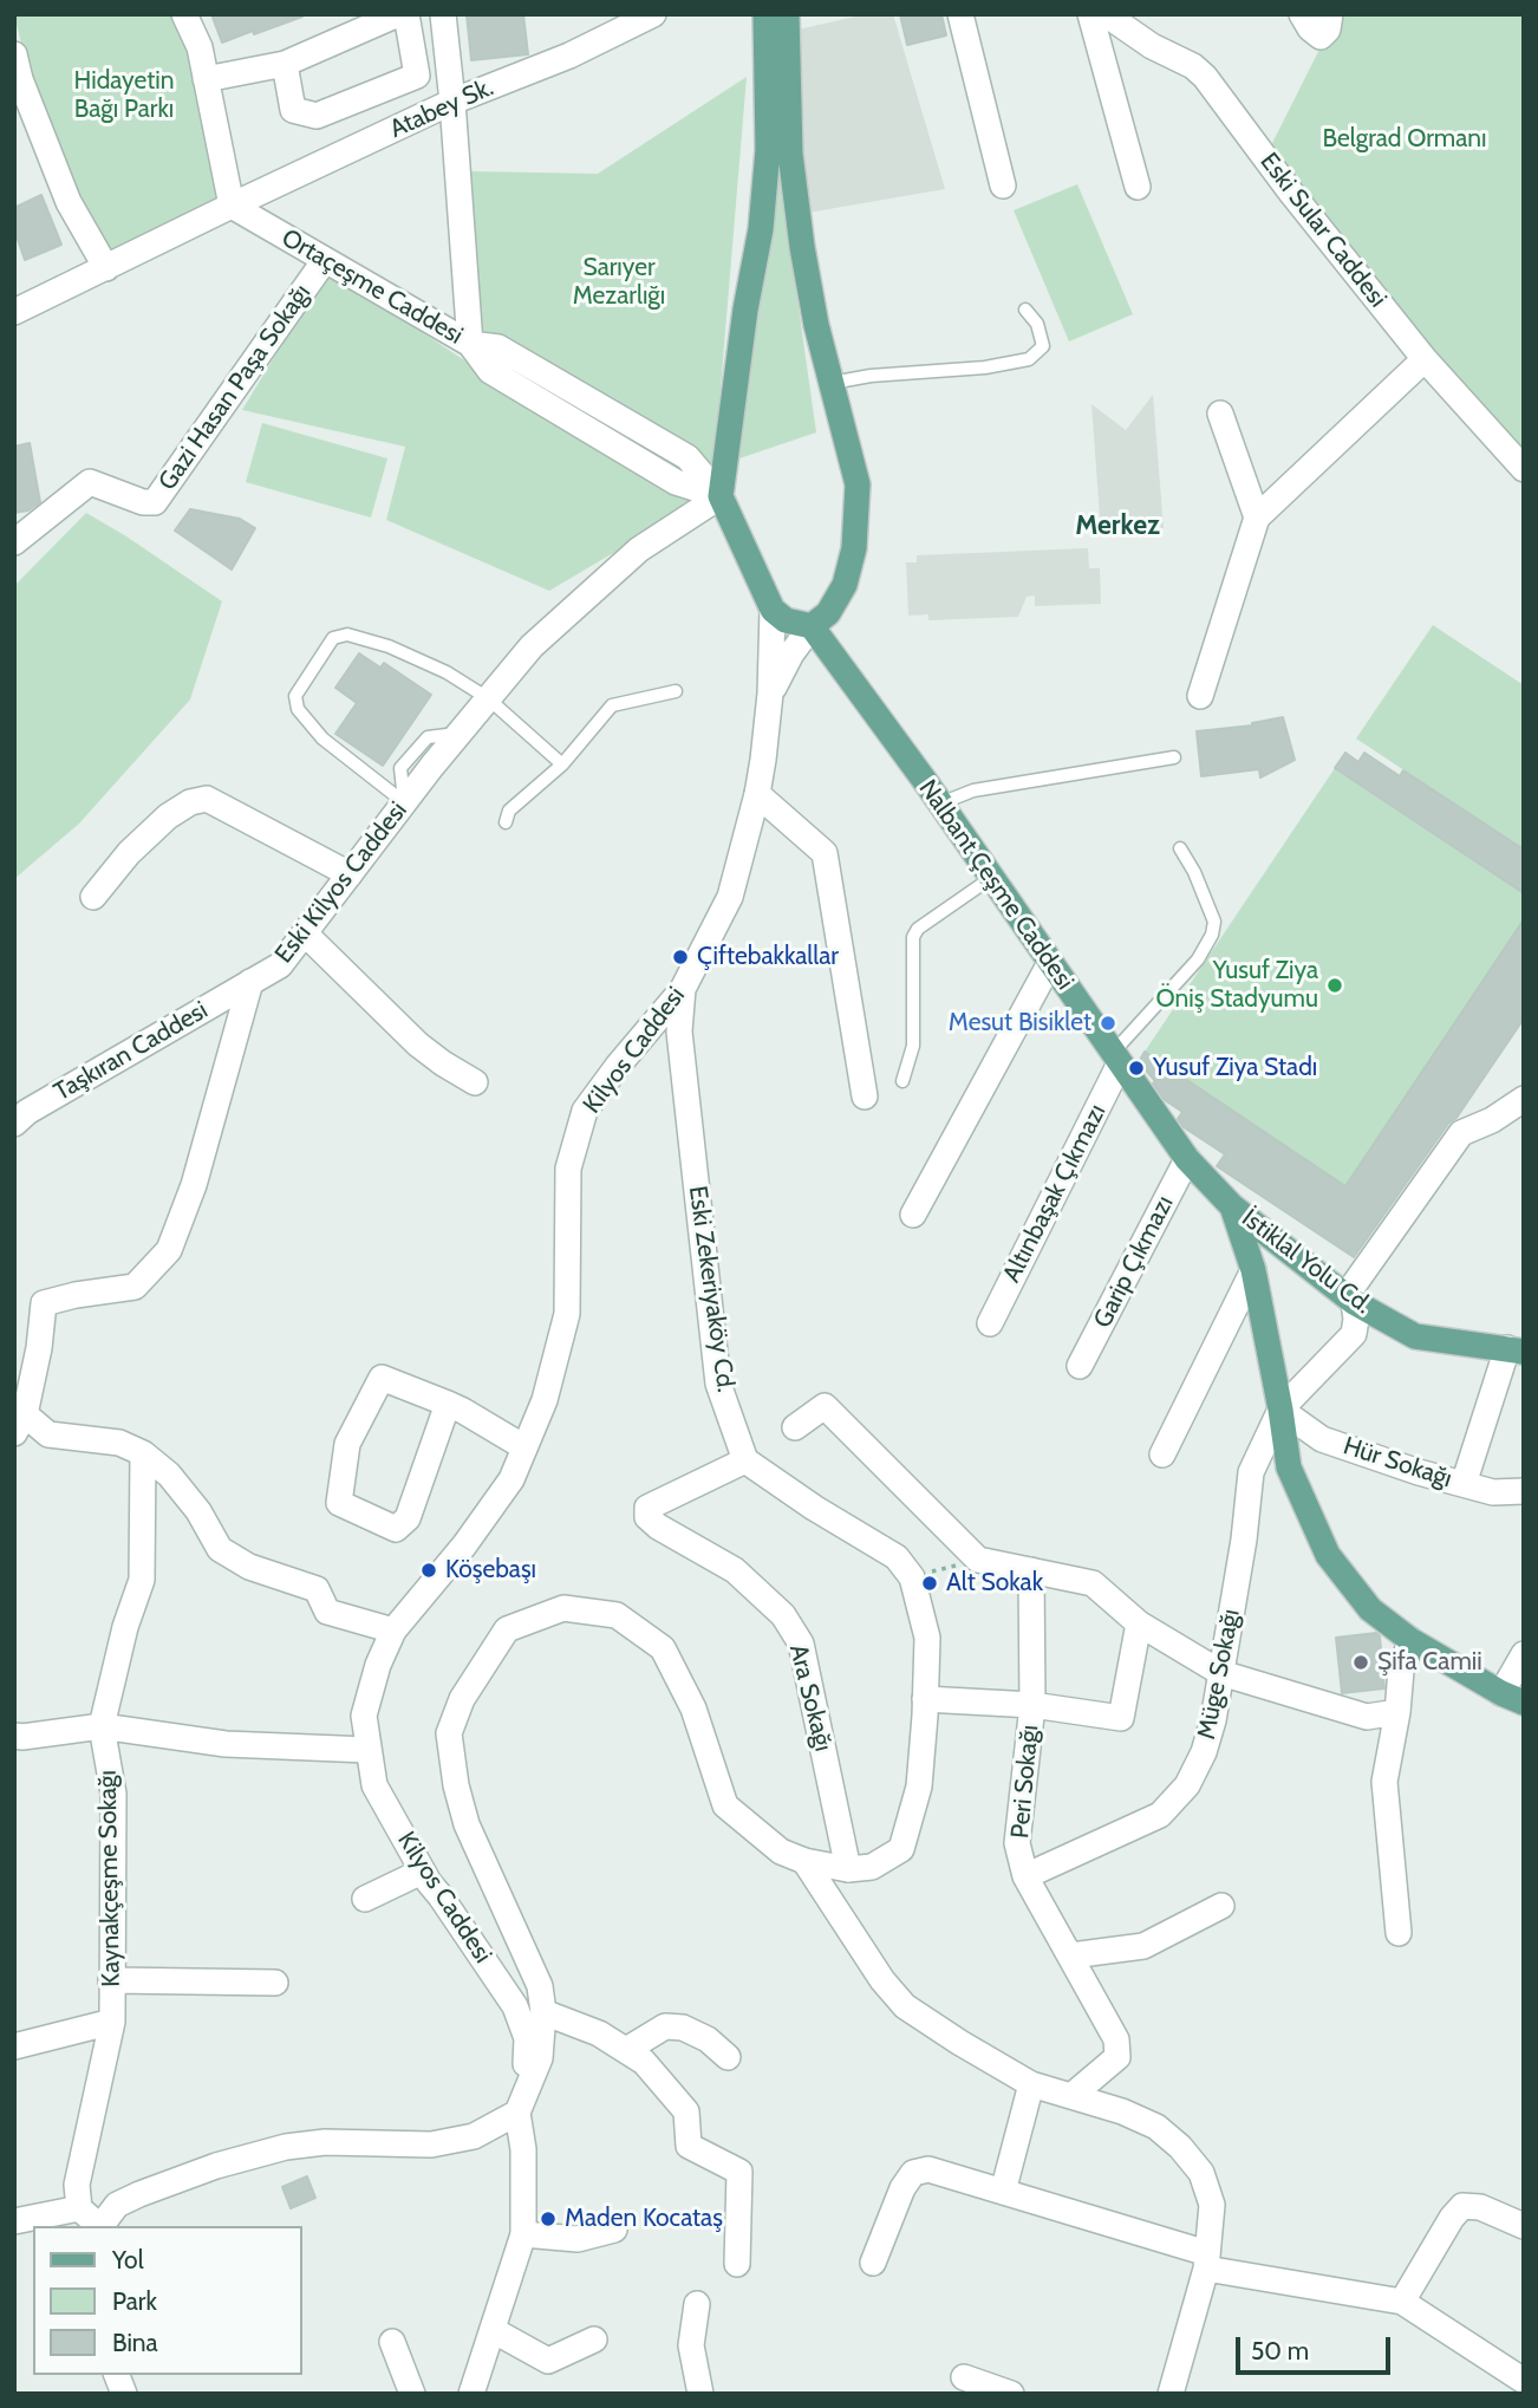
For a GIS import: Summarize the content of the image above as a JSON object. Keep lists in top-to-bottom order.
{
  "streets": {
    "main road": ["Nalbant Çeşme Caddesi", "İstiklal Yolu Cd."],
    "street": [
      "Atabey Sk.",
      "Eski Sular Caddesi",
      "Ortaçeşme Caddesi",
      "Gazi Hasan Paşa Sokağı",
      "Eski Kilyos Caddesi",
      "Kilyos Caddesi",
      "Taşkıran Caddesi",
      "Altınbaşak Çıkmazı",
      "Garip Çıkmazı",
      "Eski Zekeriyaköy Cd.",
      "Hür Sokağı",
      "Müge Sokağı",
      "Ara Sokağı",
      "Peri Sokağı",
      "Kaynakçeşme Sokağı"
    ]
  },
  "crossings": [
    ["Atabey Sk.", "Ortaçeşme Caddesi"],
    ["Ortaçeşme Caddesi", "Gazi Hasan Paşa Sokağı"],
    ["Ortaçeşme Caddesi", "Eski Kilyos Caddesi"],
    ["Eski Kilyos Caddesi", "Taşkıran Caddesi"],
    ["Nalbant Çeşme Caddesi", "Altınbaşak Çıkmazı"],
    ["Nalbant Çeşme Caddesi", "Garip Çıkmazı"],
    ["Nalbant Çeşme Caddesi", "İstiklal Yolu Cd."],
    ["Nalbant Çeşme Caddesi", "Hür Sokağı"],
    ["Nalbant Çeşme Caddesi", "Müge Sokağı"],
    ["Kilyos Caddesi", "Eski Zekeriyaköy Cd."],
    ["İstiklal Yolu Cd.", "Müge Sokağı"],
    ["Eski Zekeriyaköy Cd.", "Ara Sokağı"],
    ["Hür Sokağı", "Müge Sokağı"],
    ["Müge Sokağı", "Peri Sokağı"]
  ],
  "districts": ["Merkez"],
  "parks": ["Hidayetin Bağı Parkı", "Belgrad Ormanı", "Sarıyer Mezarlığı"],
  "places": [
    "Çiftebakkallar",
    "Yusuf Ziya Öniş Stadyumu",
    "Mesut Bisiklet",
    "Yusuf Ziya Stadı",
    "Köşebaşı",
    "Alt Sokak",
    "Şifa Camii",
    "Maden Kocataş"
  ],
  "legend": ["Yol", "Park", "Bina"],
  "scale_bar": "50 m"
}
